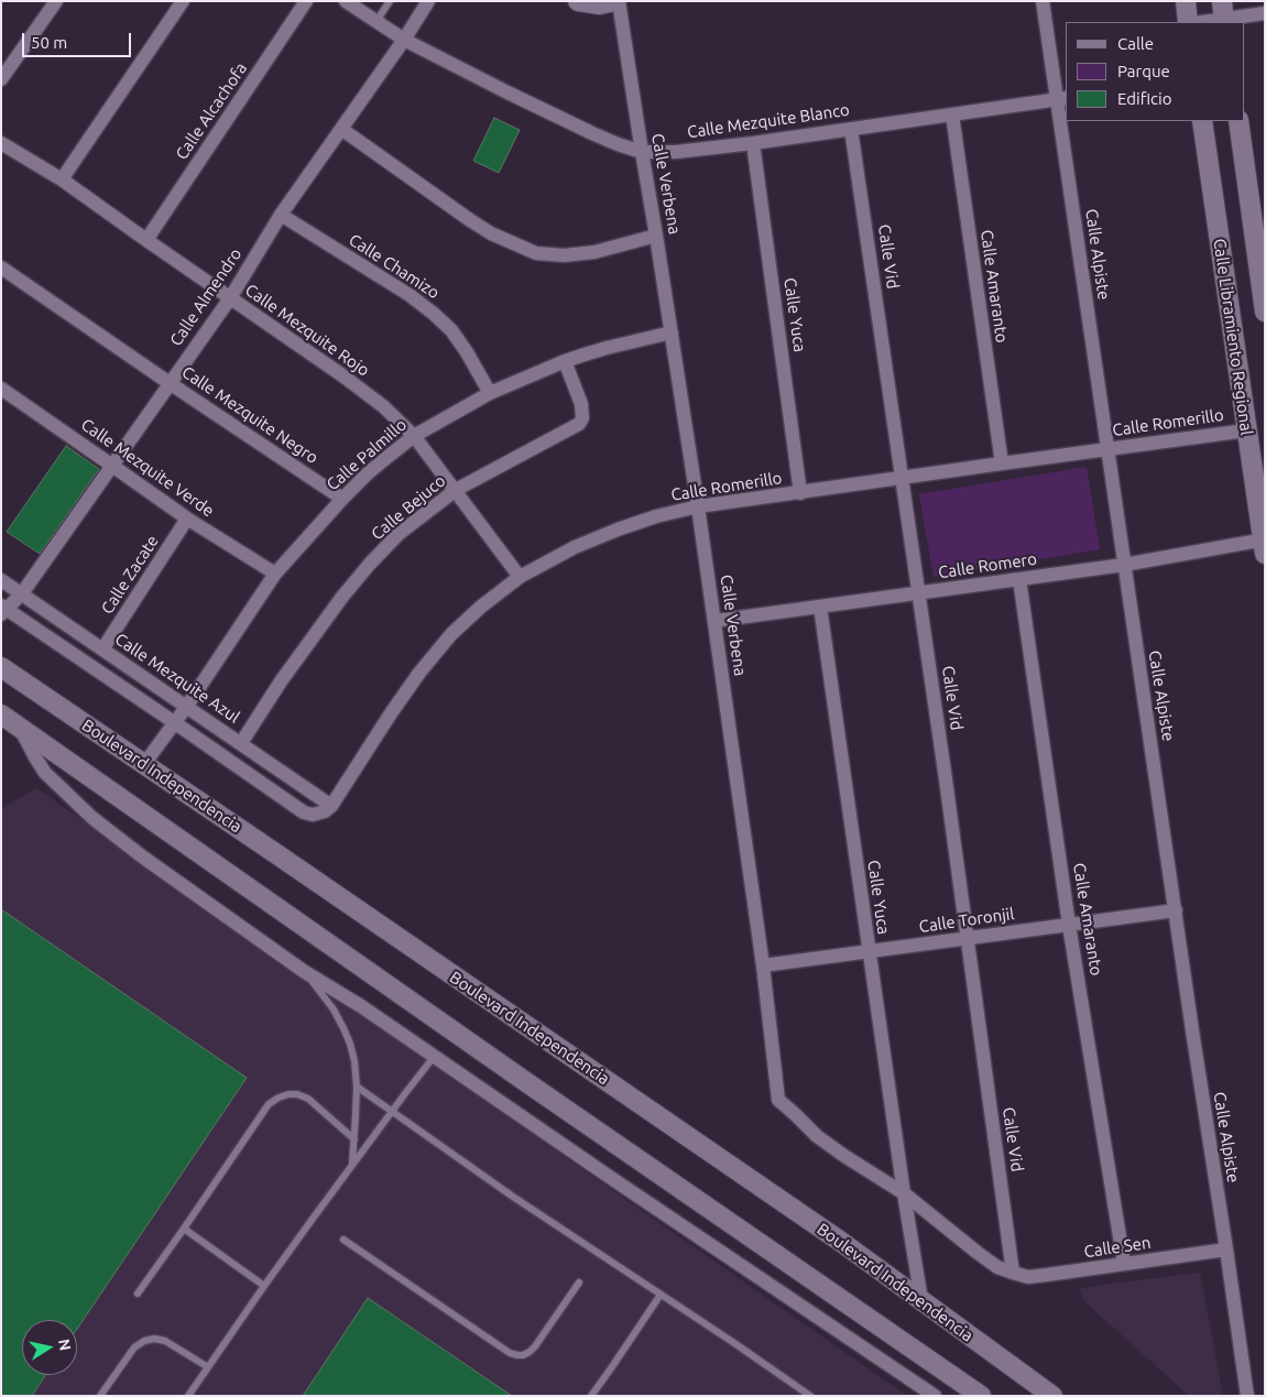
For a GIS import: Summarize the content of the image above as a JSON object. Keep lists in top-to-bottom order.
{
  "streets": {
    "main road": ["Calle Libramiento Regional", "Boulevard Independencia"],
    "street": [
      "Calle Alcachofa",
      "Calle Mezquite Blanco",
      "Calle Verbena",
      "Calle Alpiste",
      "Calle Vid",
      "Calle Chamizo",
      "Calle Amaranto",
      "Calle Almendro",
      "Calle Yuca",
      "Calle Mezquite Rojo",
      "Calle Mezquite Negro",
      "Calle Romerillo",
      "Calle Palmillo",
      "Calle Mezquite Verde",
      "Calle Bejuco",
      "Calle Romero",
      "Calle Zacate",
      "Calle Mezquite Azul",
      "Calle Toronjil",
      "Calle Sen"
    ]
  },
  "crossings": [
    ["Calle Alcachofa", "Calle Mezquite Rojo"],
    ["Calle Mezquite Blanco", "Calle Verbena"],
    ["Calle Mezquite Blanco", "Calle Alpiste"],
    ["Calle Mezquite Blanco", "Calle Vid"],
    ["Calle Mezquite Blanco", "Calle Amaranto"],
    ["Calle Mezquite Blanco", "Calle Almendro"],
    ["Calle Mezquite Blanco", "Calle Yuca"],
    ["Calle Verbena", "Calle Yuca"],
    ["Calle Verbena", "Calle Romerillo"],
    ["Calle Verbena", "Calle Palmillo"],
    ["Calle Verbena", "Calle Romero"],
    ["Calle Verbena", "Calle Toronjil"],
    ["Calle Alpiste", "Calle Romerillo"],
    ["Calle Alpiste", "Calle Romero"],
    ["Calle Alpiste", "Calle Toronjil"],
    ["Calle Alpiste", "Calle Sen"],
    ["Calle Vid", "Calle Romerillo"],
    ["Calle Vid", "Calle Romero"],
    ["Calle Vid", "Calle Toronjil"],
    ["Calle Vid", "Calle Sen"],
    ["Calle Chamizo", "Calle Almendro"],
    ["Calle Chamizo", "Calle Palmillo"],
    ["Calle Amaranto", "Calle Romerillo"],
    ["Calle Amaranto", "Calle Romero"],
    ["Calle Amaranto", "Calle Toronjil"],
    ["Calle Amaranto", "Calle Sen"],
    ["Calle Almendro", "Calle Mezquite Rojo"],
    ["Calle Almendro", "Calle Mezquite Negro"],
    ["Calle Almendro", "Calle Mezquite Verde"],
    ["Calle Almendro", "Calle Mezquite Azul"],
    ["Calle Yuca", "Calle Romerillo"],
    ["Calle Yuca", "Calle Romero"],
    ["Calle Yuca", "Boulevard Independencia"],
    ["Calle Yuca", "Calle Toronjil"],
    ["Calle Mezquite Rojo", "Calle Romerillo"],
    ["Calle Mezquite Rojo", "Calle Palmillo"],
    ["Calle Mezquite Rojo", "Calle Bejuco"],
    ["Calle Libramiento Regional", "Calle Romerillo"],
    ["Calle Libramiento Regional", "Calle Romero"],
    ["Calle Mezquite Negro", "Calle Palmillo"],
    ["Calle Romerillo", "Calle Mezquite Azul"],
    ["Calle Palmillo", "Calle Mezquite Verde"],
    ["Calle Palmillo", "Calle Bejuco"],
    ["Calle Palmillo", "Calle Mezquite Azul"],
    ["Calle Palmillo", "Boulevard Independencia"],
    ["Calle Mezquite Verde", "Calle Zacate"],
    ["Calle Bejuco", "Calle Mezquite Azul"],
    ["Calle Zacate", "Calle Mezquite Azul"]
  ],
  "legend": ["Calle", "Parque", "Edificio"],
  "scale_bar": "50 m",
  "north": "right"
}
